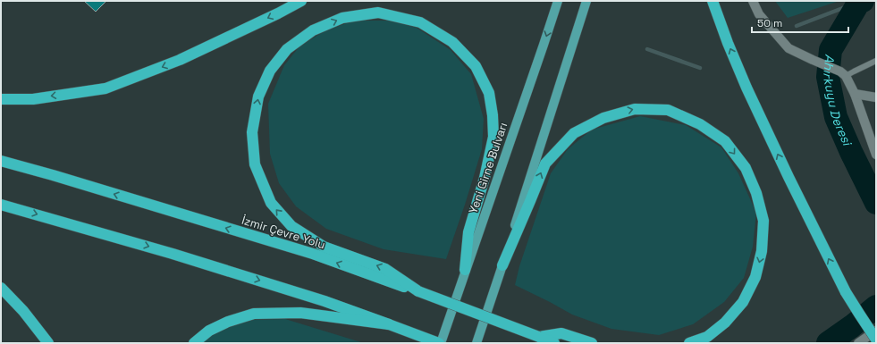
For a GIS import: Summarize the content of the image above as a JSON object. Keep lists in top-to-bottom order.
{
  "streets": {
    "highway": ["İzmir Çevre Yolu"],
    "main road": ["Yeni Girne Bulvarı"]
  },
  "water": ["Ahırkuyu Deresi"],
  "scale_bar": "50 m"
}
